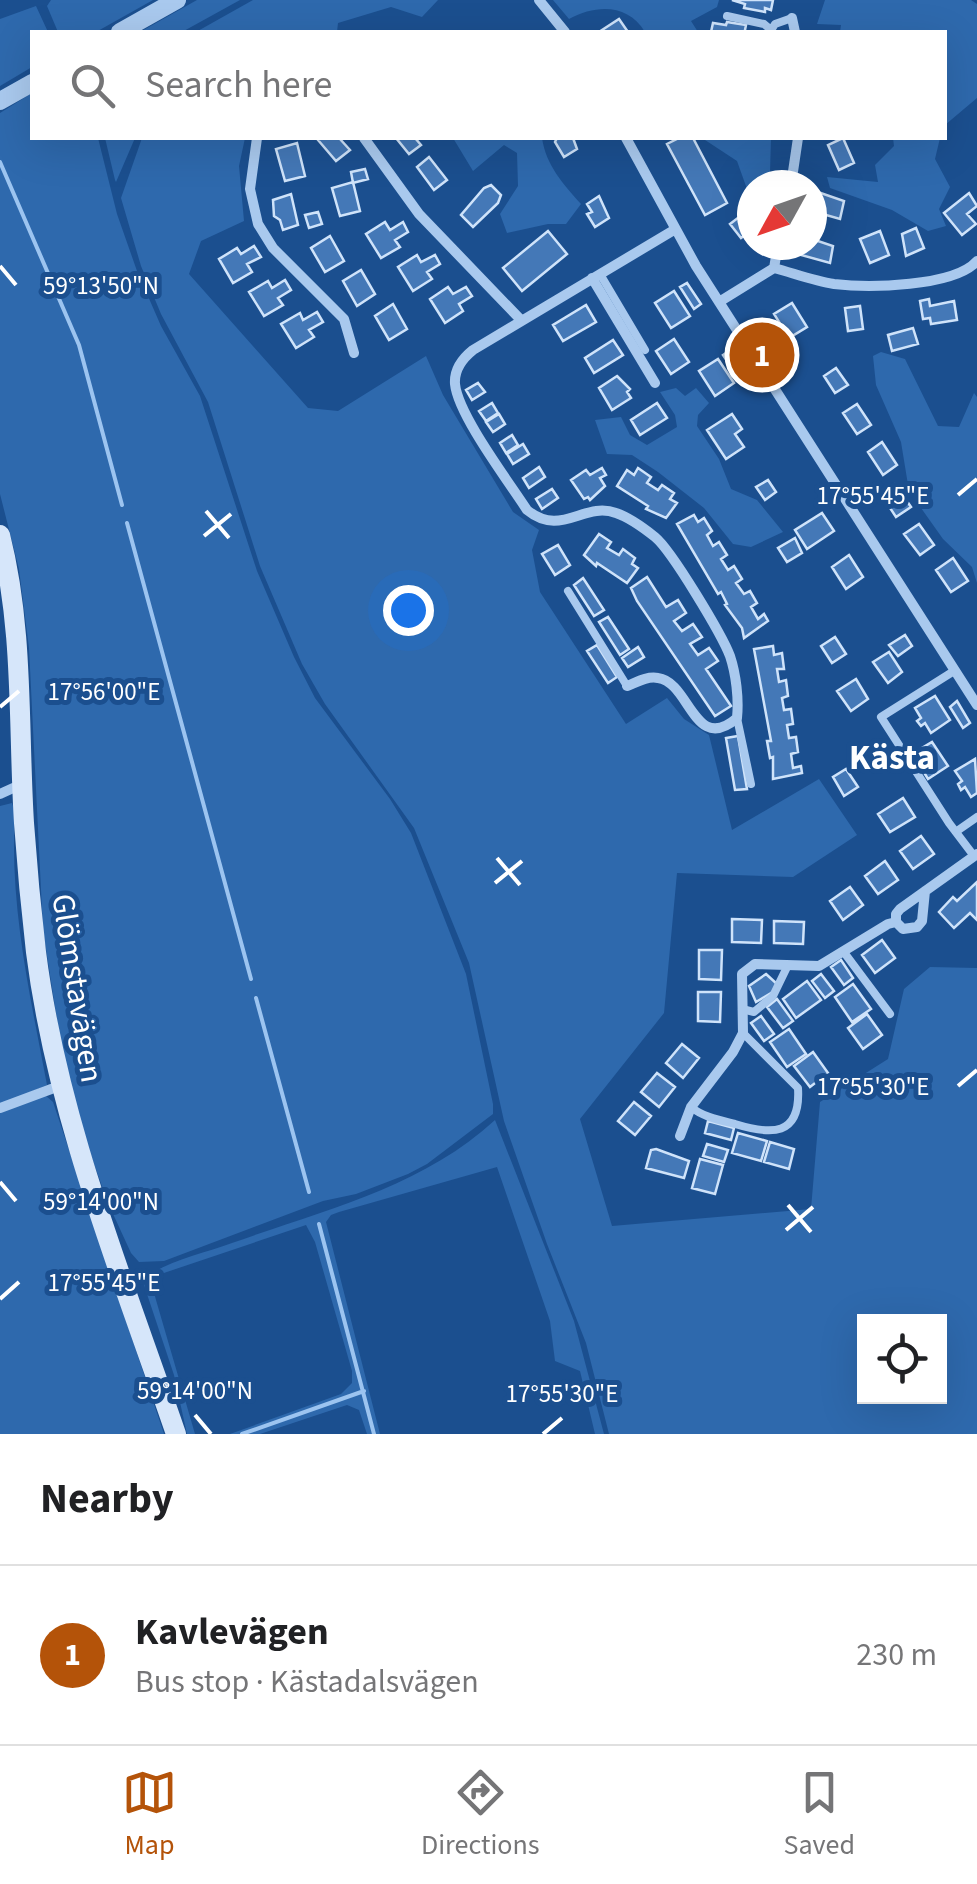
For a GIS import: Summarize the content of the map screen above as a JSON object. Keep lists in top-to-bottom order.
{
  "streets": {
    "main road": ["Glömstavägen"]
  },
  "districts": ["Kästa"],
  "north": "bottom left",
  "page": {
    "search": "Search here",
    "pins": "1",
    "heading": "Nearby",
    "list": [
      {
        "mark": "1",
        "name": "Kavlevägen",
        "note": "Bus stop · Kästadalsvägen",
        "value": "230 m"
      }
    ],
    "nav": ["Map", "Directions", "Saved"]
  },
  "coordinates": [
    "59°13'50\"N",
    "17°55'45\"E",
    "17°56'00\"E",
    "17°55'30\"E",
    "59°14'00\"N"
  ]
}
